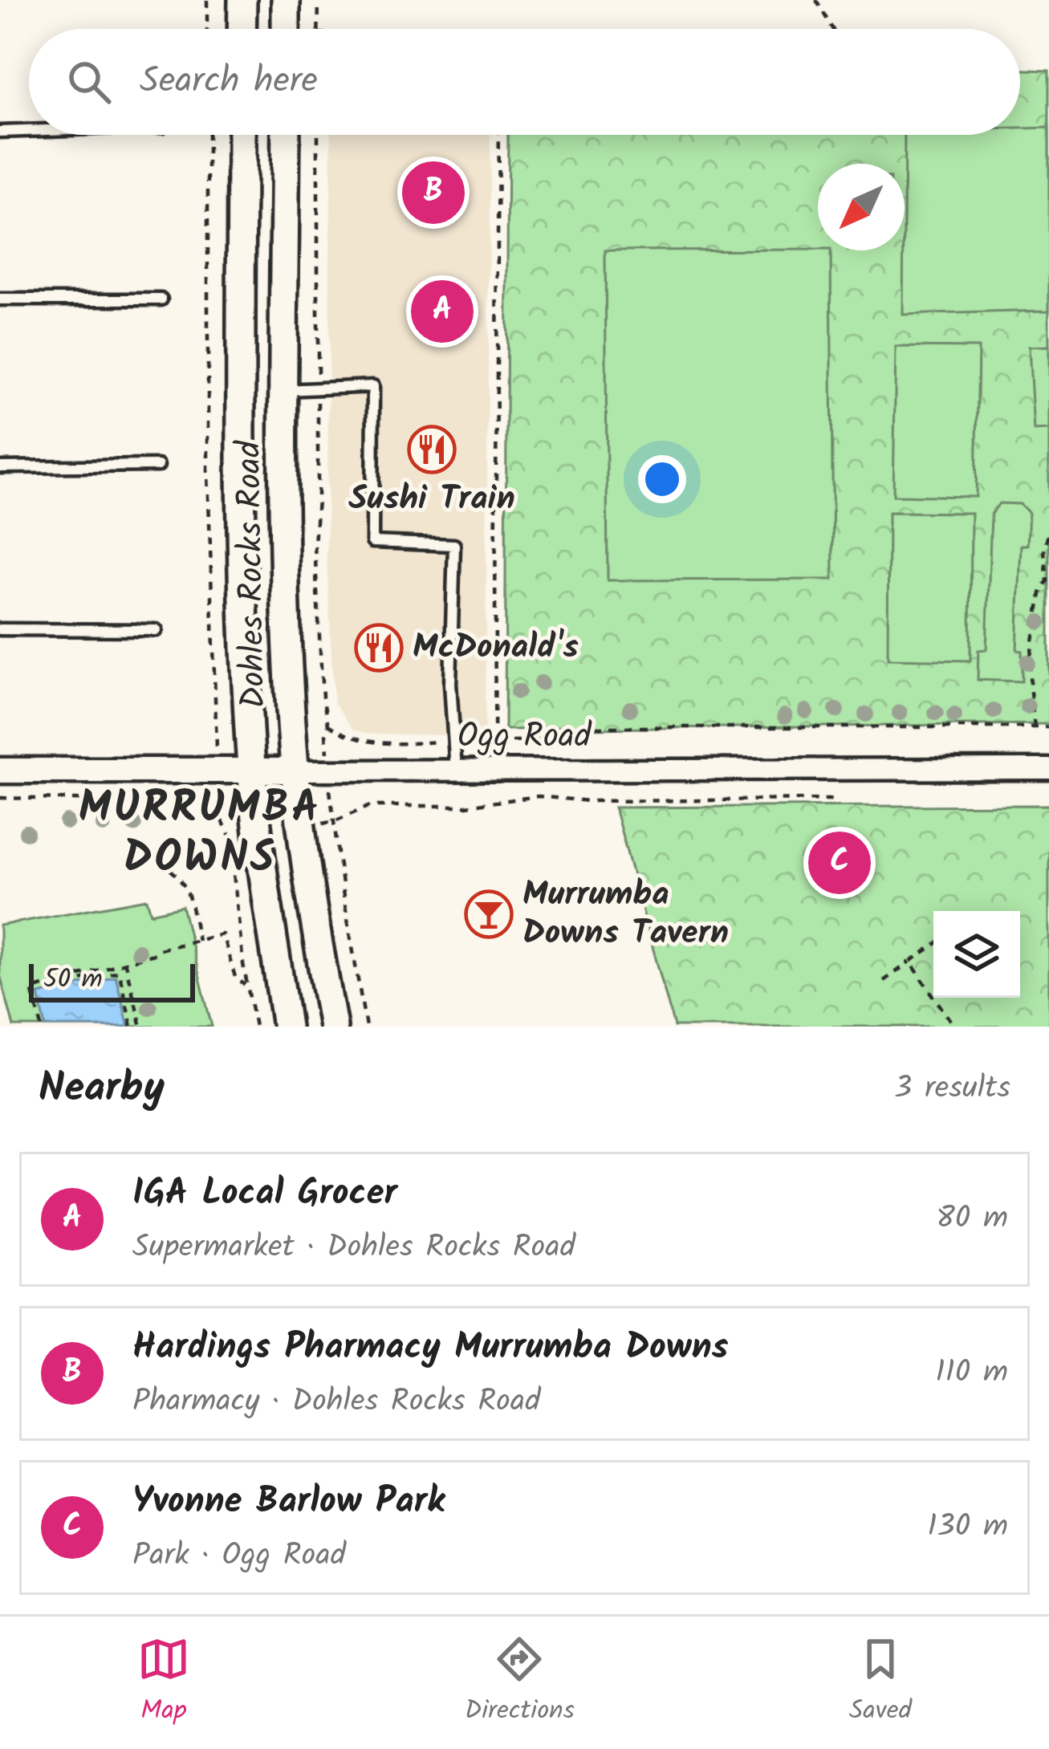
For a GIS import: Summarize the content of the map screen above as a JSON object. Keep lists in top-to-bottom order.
{
  "streets": {
    "main road": ["Dohles Rocks Road"],
    "street": ["Ogg Road"]
  },
  "crossings": [
    ["Dohles Rocks Road", "Ogg Road"]
  ],
  "districts": ["MURRUMBA DOWNS"],
  "places": {
    "restaurant": ["Sushi Train", "McDonald's"],
    "bar": ["Murrumba Downs Tavern"]
  },
  "scale_bar": "50 m",
  "north": "bottom left",
  "page": {
    "search": "Search here",
    "pins": ["B", "A", "C"],
    "scale": "50 m",
    "heading": ["Nearby", "3 results"],
    "list": [
      {
        "mark": "A",
        "name": "IGA Local Grocer",
        "note": "Supermarket · Dohles Rocks Road",
        "value": "80 m"
      },
      {
        "mark": "B",
        "name": "Hardings Pharmacy Murrumba Downs",
        "note": "Pharmacy · Dohles Rocks Road",
        "value": "110 m"
      },
      {
        "mark": "C",
        "name": "Yvonne Barlow Park",
        "note": "Park · Ogg Road",
        "value": "130 m"
      }
    ],
    "nav": ["Map", "Directions", "Saved"]
  }
}
